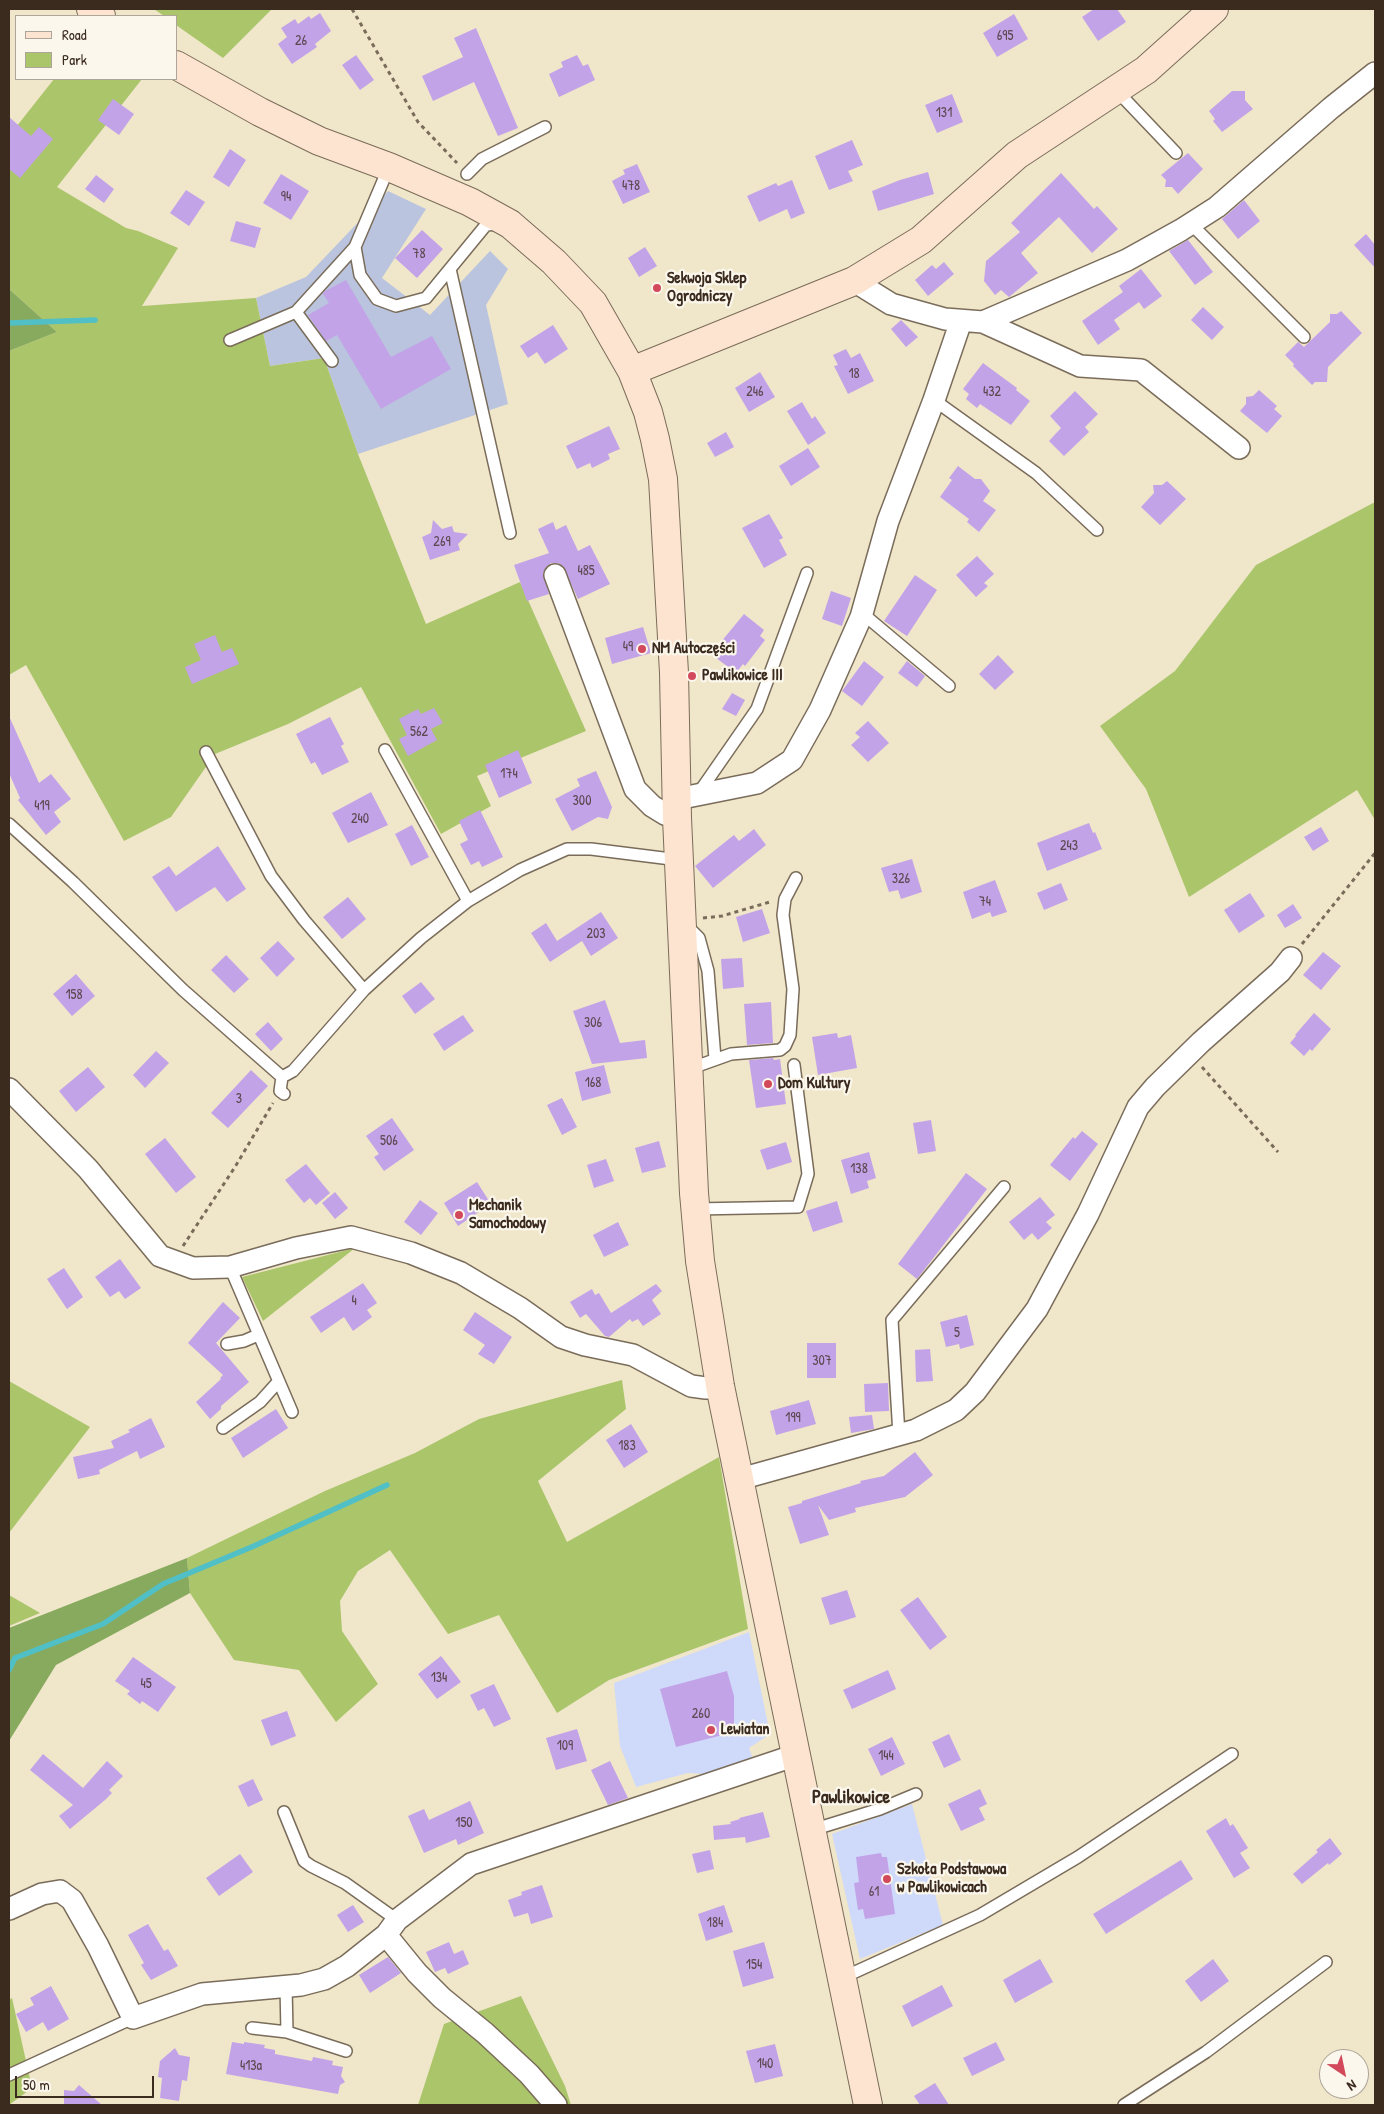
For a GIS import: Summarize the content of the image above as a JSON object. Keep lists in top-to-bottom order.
{
  "districts": ["Pawlikowice"],
  "places": [
    "Sekwoja Sklep Ogrodniczy",
    "NM Autoczęści",
    "Pawlikowice III",
    "Dom Kultury",
    "Mechanik Samochodowy",
    "Lewiatan",
    "Szkoła Podstawowa w Pawlikowicach"
  ],
  "house_numbers": [
    "695",
    "26",
    "131",
    "478",
    "94",
    "78",
    "18",
    "246",
    "432",
    "269",
    "485",
    "49",
    "562",
    "174",
    "300",
    "419",
    "240",
    "243",
    "326",
    "74",
    "203",
    "158",
    "306",
    "168",
    "3",
    "506",
    "138",
    "4",
    "5",
    "307",
    "199",
    "183",
    "134",
    "45",
    "260",
    "109",
    "144",
    "150",
    "61",
    "184",
    "154",
    "140",
    "413a"
  ],
  "legend": ["Road", "Park"],
  "scale_bar": "50 m",
  "north": "bottom right"
}
